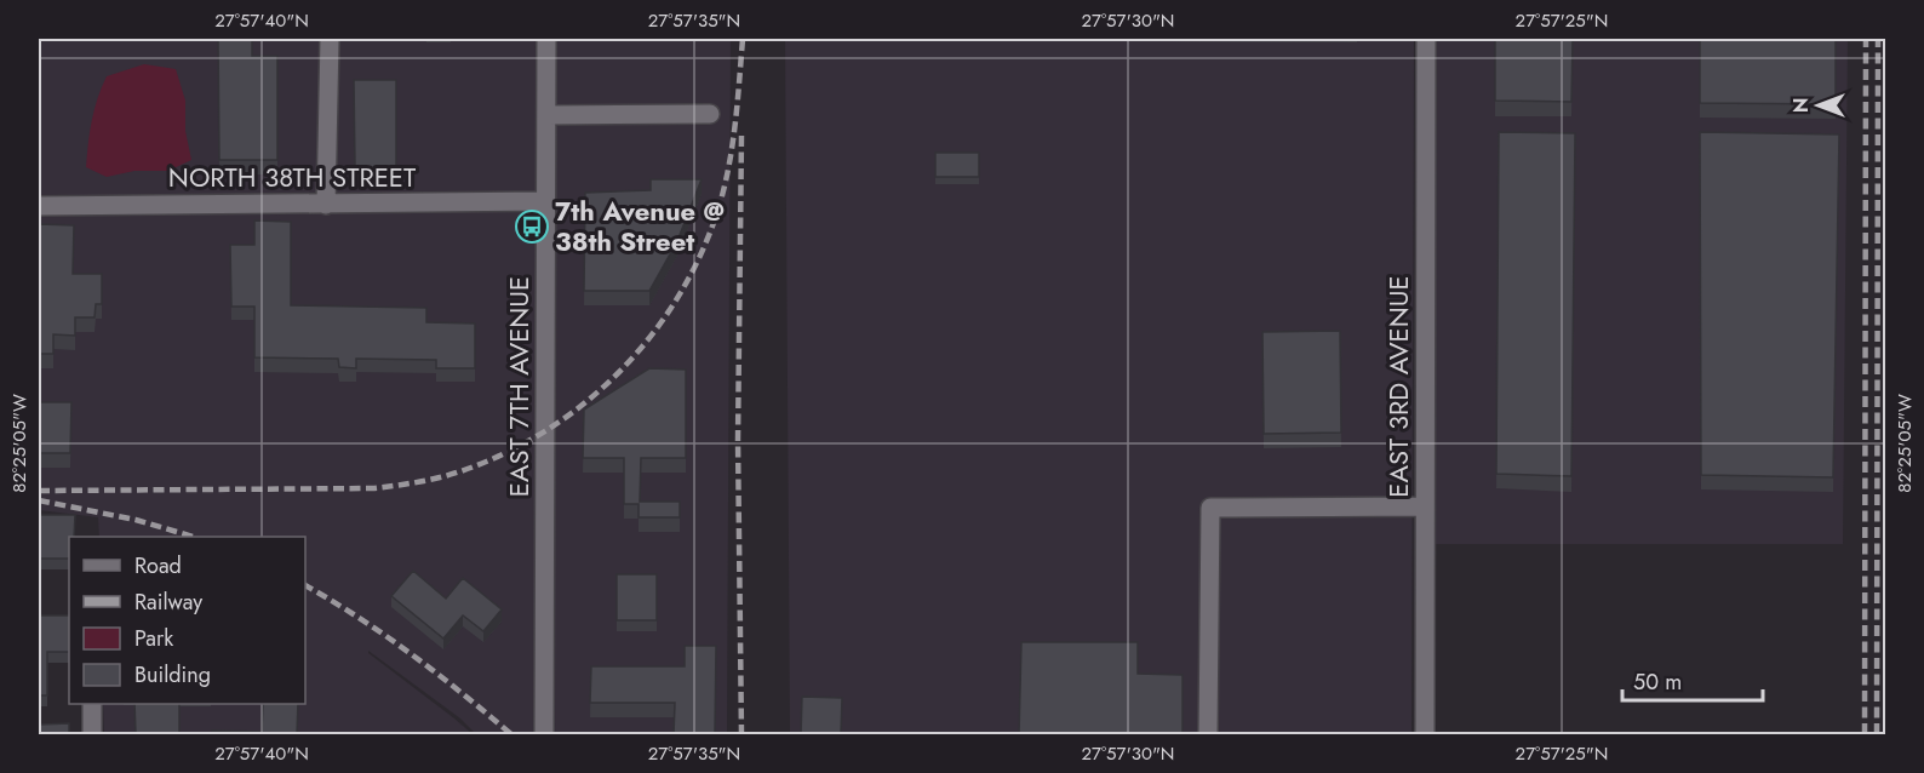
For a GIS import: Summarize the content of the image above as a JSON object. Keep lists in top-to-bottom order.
{
  "streets": {
    "street": ["NORTH 38TH STREET", "EAST 7TH AVENUE", "EAST 3RD AVENUE"]
  },
  "crossings": [
    ["NORTH 38TH STREET", "EAST 7TH AVENUE"]
  ],
  "places": {
    "bus stop": ["7th Avenue @ 38th Street"]
  },
  "legend": [
    "Road",
    "Railway",
    "Park",
    "Building"
  ],
  "scale_bar": "50 m",
  "north": "left",
  "coordinates": [
    "27°57'40\"N",
    "27°57'35\"N",
    "27°57'30\"N",
    "27°57'25\"N",
    "82°25'05\"W"
  ]
}
